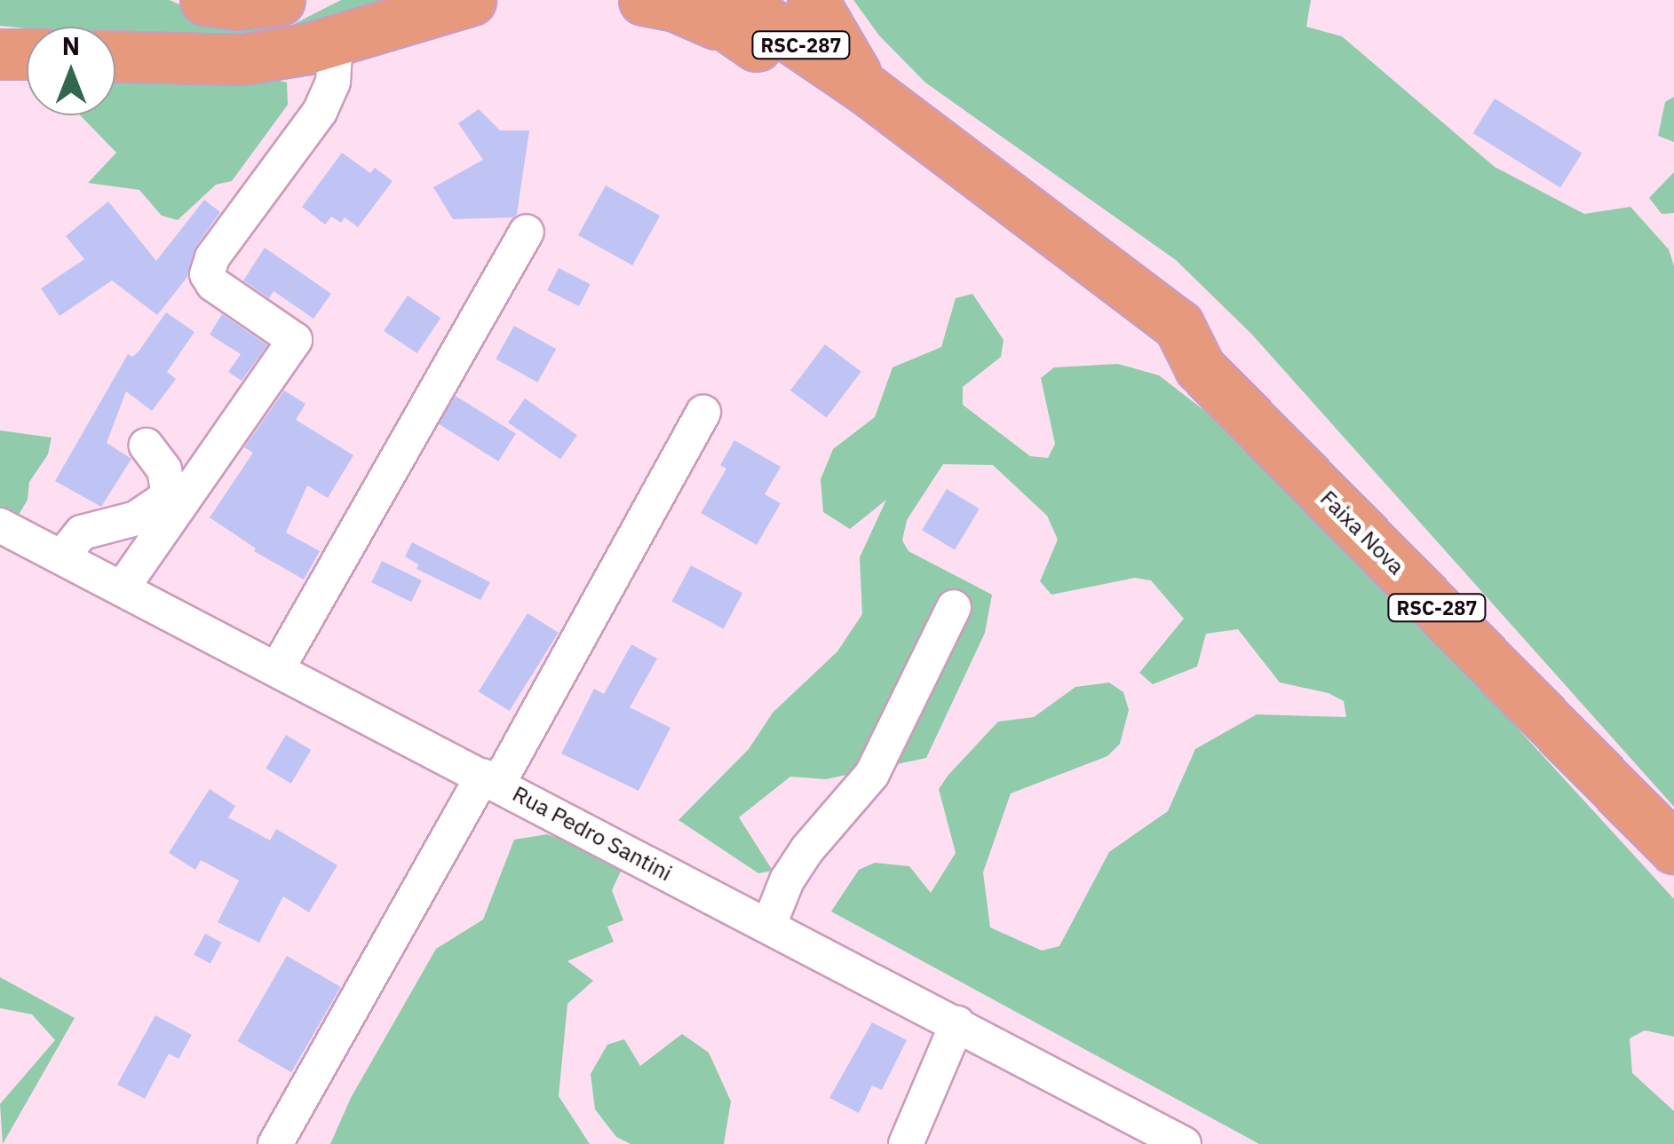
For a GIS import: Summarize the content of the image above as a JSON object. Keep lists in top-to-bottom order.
{
  "streets": {
    "highway": ["RSC-287", "Faixa Nova"],
    "street": ["Rua Pedro Santini"]
  },
  "north": "top"
}
